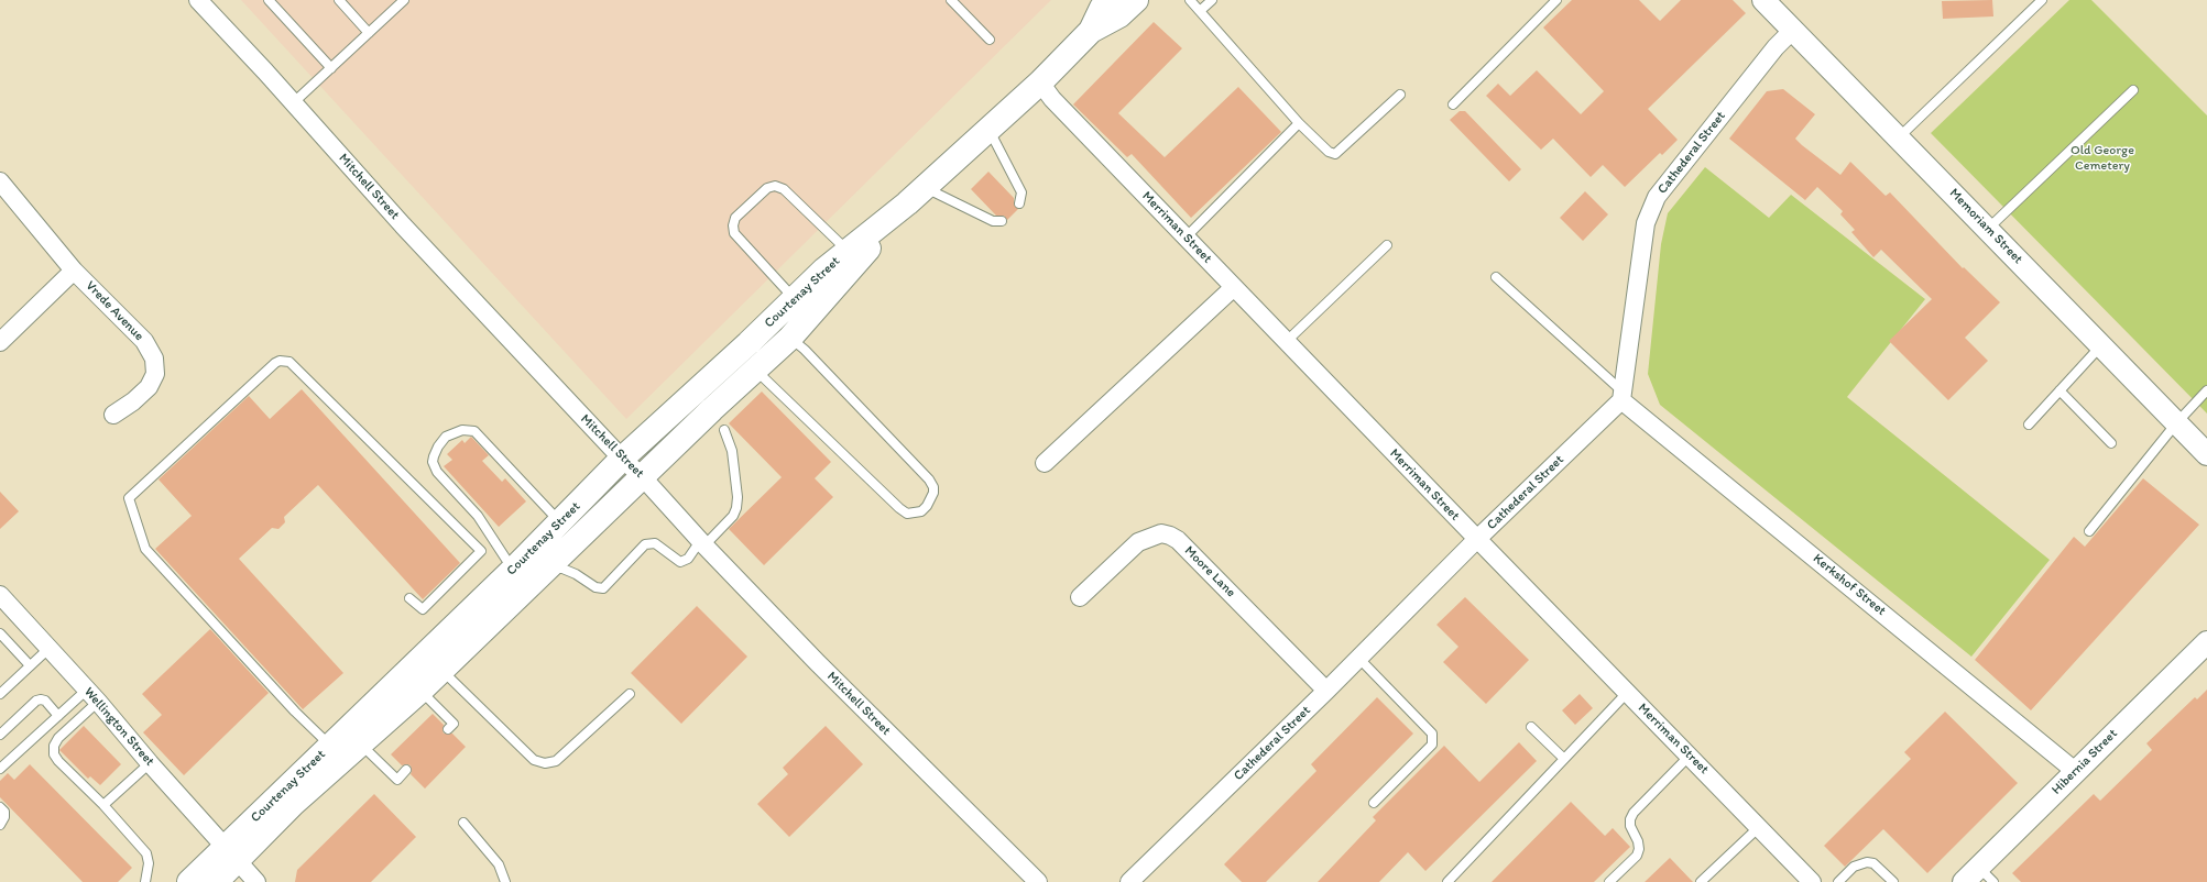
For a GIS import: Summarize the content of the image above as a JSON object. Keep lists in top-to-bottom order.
{
  "streets": {
    "highway": ["Courtenay Street"],
    "street": [
      "Cathederal Street",
      "Mitchell Street",
      "Memoriam Street",
      "Merriman Street",
      "Vrede Avenue",
      "Moore Lane",
      "Kerkshof Street",
      "Wellington Street",
      "Hibernia Street"
    ]
  },
  "crossings": [
    ["Cathederal Street", "Memoriam Street"],
    ["Cathederal Street", "Merriman Street"],
    ["Cathederal Street", "Moore Lane"],
    ["Cathederal Street", "Kerkshof Street"],
    ["Mitchell Street", "Courtenay Street"],
    ["Merriman Street", "Courtenay Street"],
    ["Courtenay Street", "Wellington Street"],
    ["Kerkshof Street", "Hibernia Street"]
  ],
  "parks": ["Old George Cemetery"]
}
